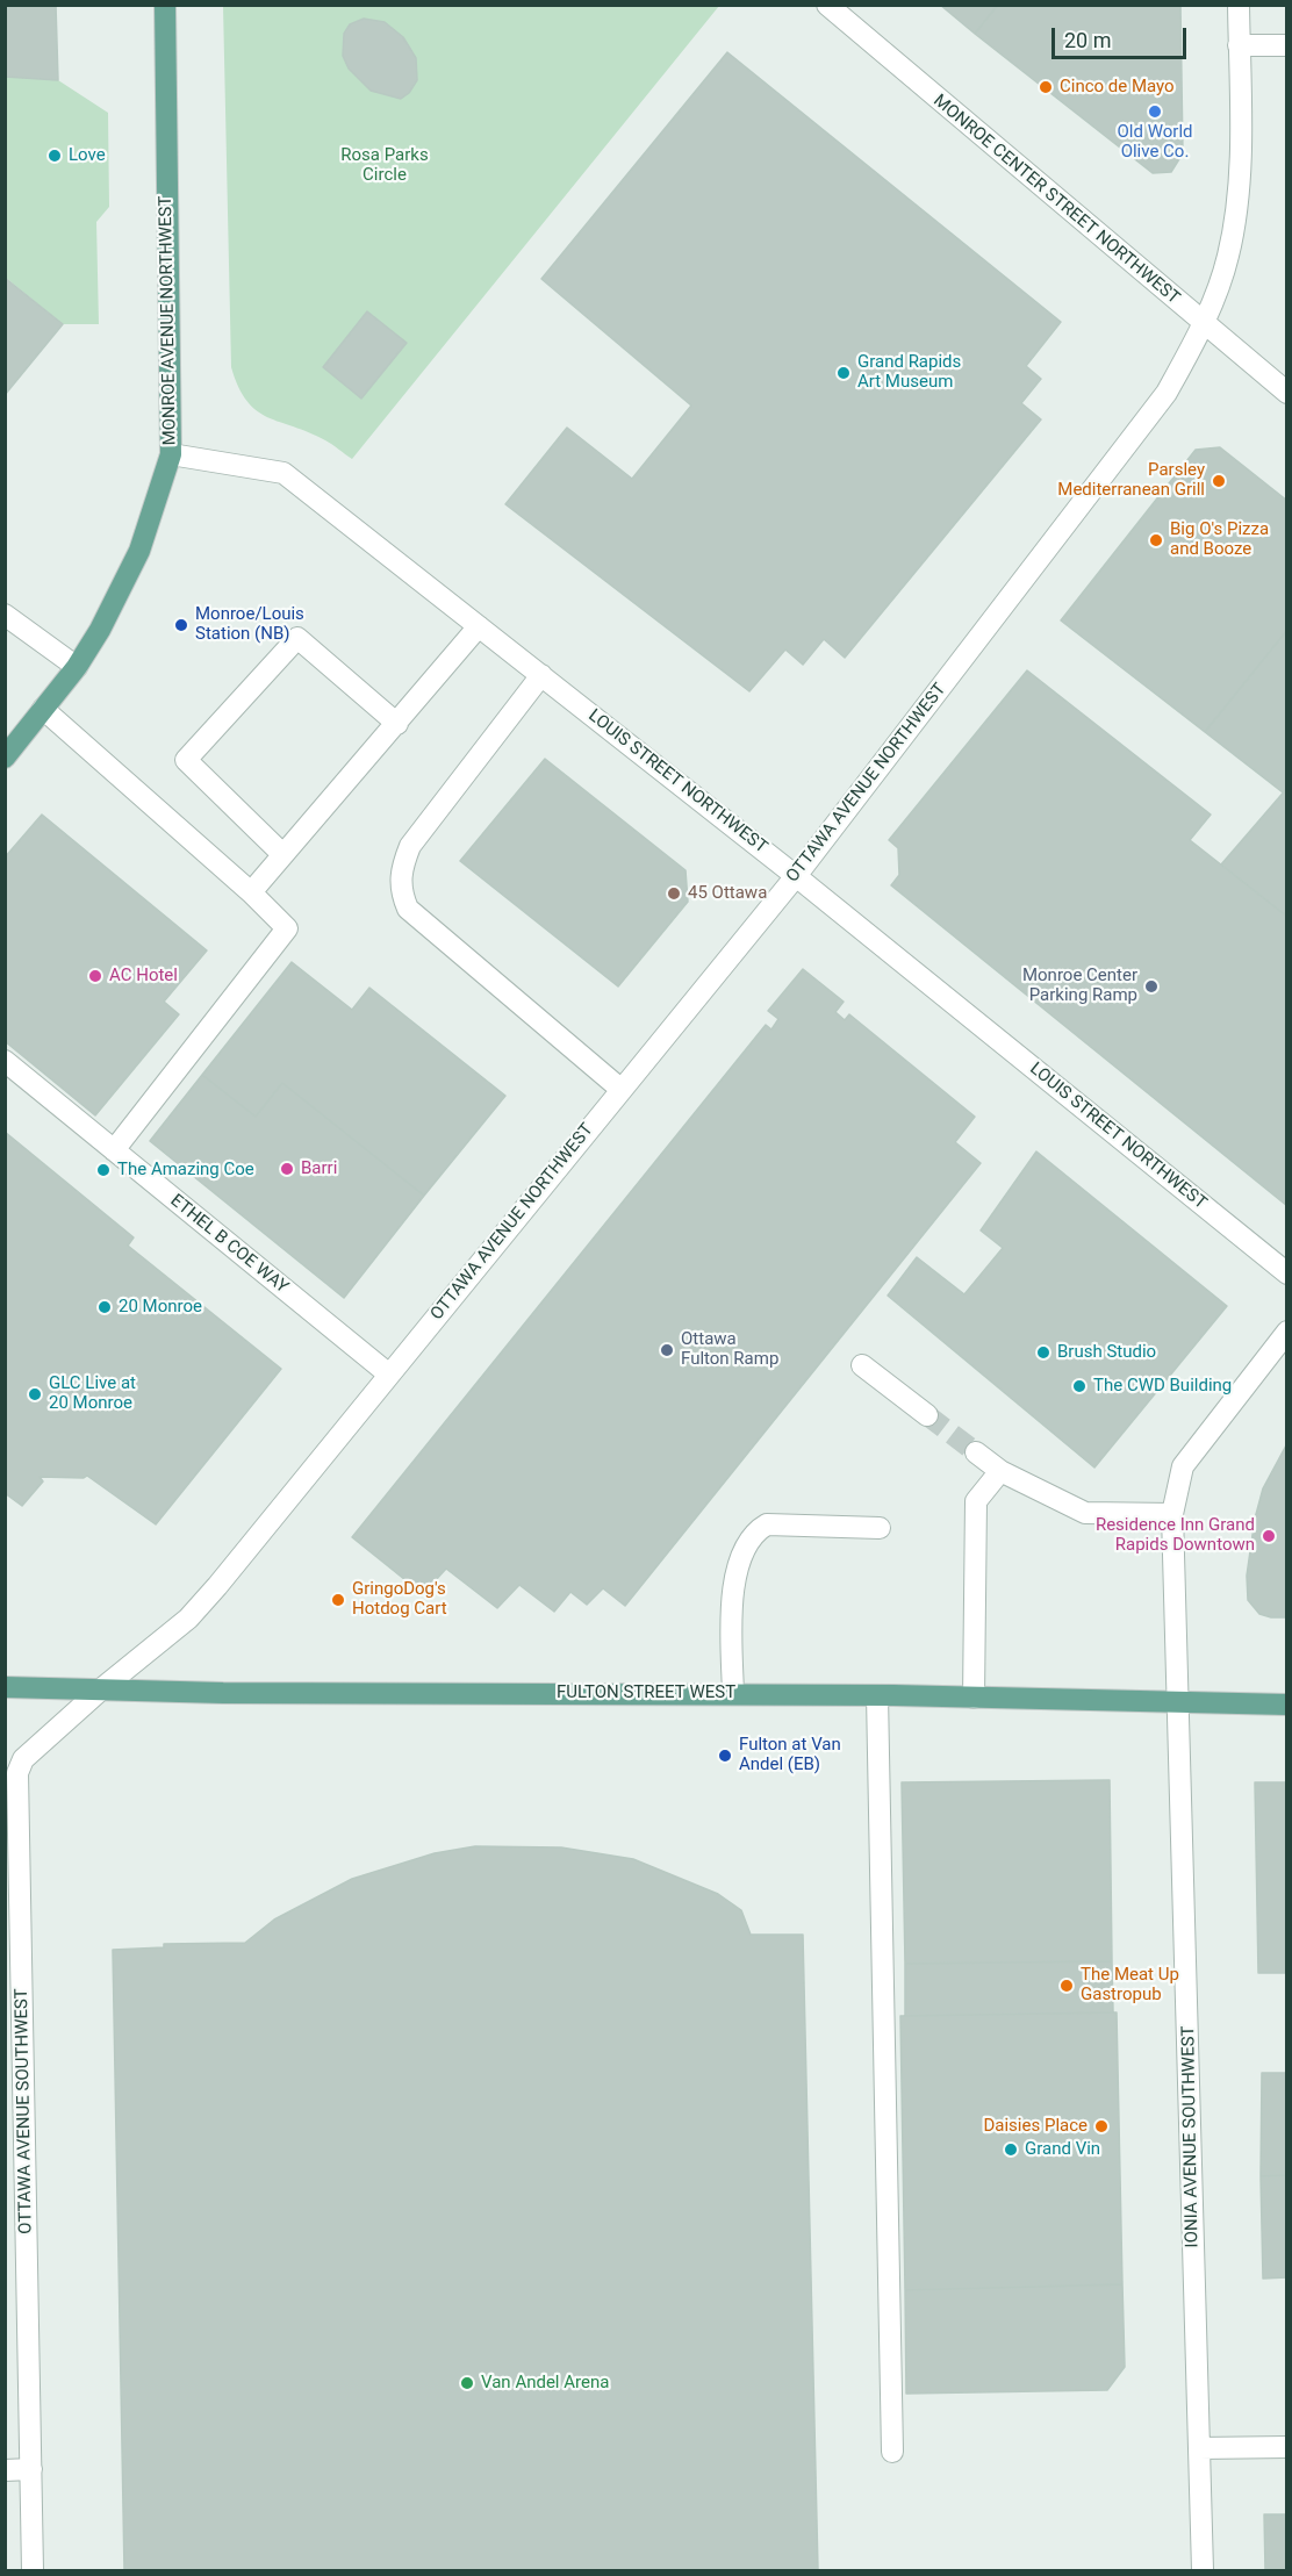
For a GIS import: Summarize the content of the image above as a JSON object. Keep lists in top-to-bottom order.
{
  "streets": {
    "main road": ["MONROE AVENUE NORTHWEST", "FULTON STREET WEST"],
    "street": [
      "MONROE CENTER STREET NORTHWEST",
      "LOUIS STREET NORTHWEST",
      "OTTAWA AVENUE NORTHWEST",
      "ETHEL B COE WAY",
      "OTTAWA AVENUE SOUTHWEST",
      "IONIA AVENUE SOUTHWEST"
    ]
  },
  "crossings": [
    ["MONROE CENTER STREET NORTHWEST", "OTTAWA AVENUE NORTHWEST"],
    ["MONROE AVENUE NORTHWEST", "LOUIS STREET NORTHWEST"],
    ["LOUIS STREET NORTHWEST", "OTTAWA AVENUE NORTHWEST"],
    ["OTTAWA AVENUE NORTHWEST", "ETHEL B COE WAY"],
    ["OTTAWA AVENUE NORTHWEST", "FULTON STREET WEST"],
    ["OTTAWA AVENUE NORTHWEST", "OTTAWA AVENUE SOUTHWEST"],
    ["FULTON STREET WEST", "OTTAWA AVENUE SOUTHWEST"],
    ["FULTON STREET WEST", "IONIA AVENUE SOUTHWEST"]
  ],
  "parks": ["Rosa Parks Circle"],
  "places": [
    "Cinco de Mayo",
    "Old World Olive Co.",
    "Love",
    "Grand Rapids Art Museum",
    "Parsley Mediterranean Grill",
    "Big O's Pizza and Booze",
    "Monroe/Louis Station (NB)",
    "45 Ottawa",
    "AC Hotel",
    "Monroe Center Parking Ramp",
    "Barri",
    "The Amazing Coe",
    "20 Monroe",
    "Ottawa Fulton Ramp",
    "Brush Studio",
    "The CWD Building",
    "GLC Live at 20 Monroe",
    "Residence Inn Grand Rapids Downtown",
    "GringoDog's Hotdog Cart",
    "Fulton at Van Andel (EB)",
    "The Meat Up Gastropub",
    "Daisies Place",
    "Grand Vin",
    "Van Andel Arena"
  ],
  "scale_bar": "20 m"
}
